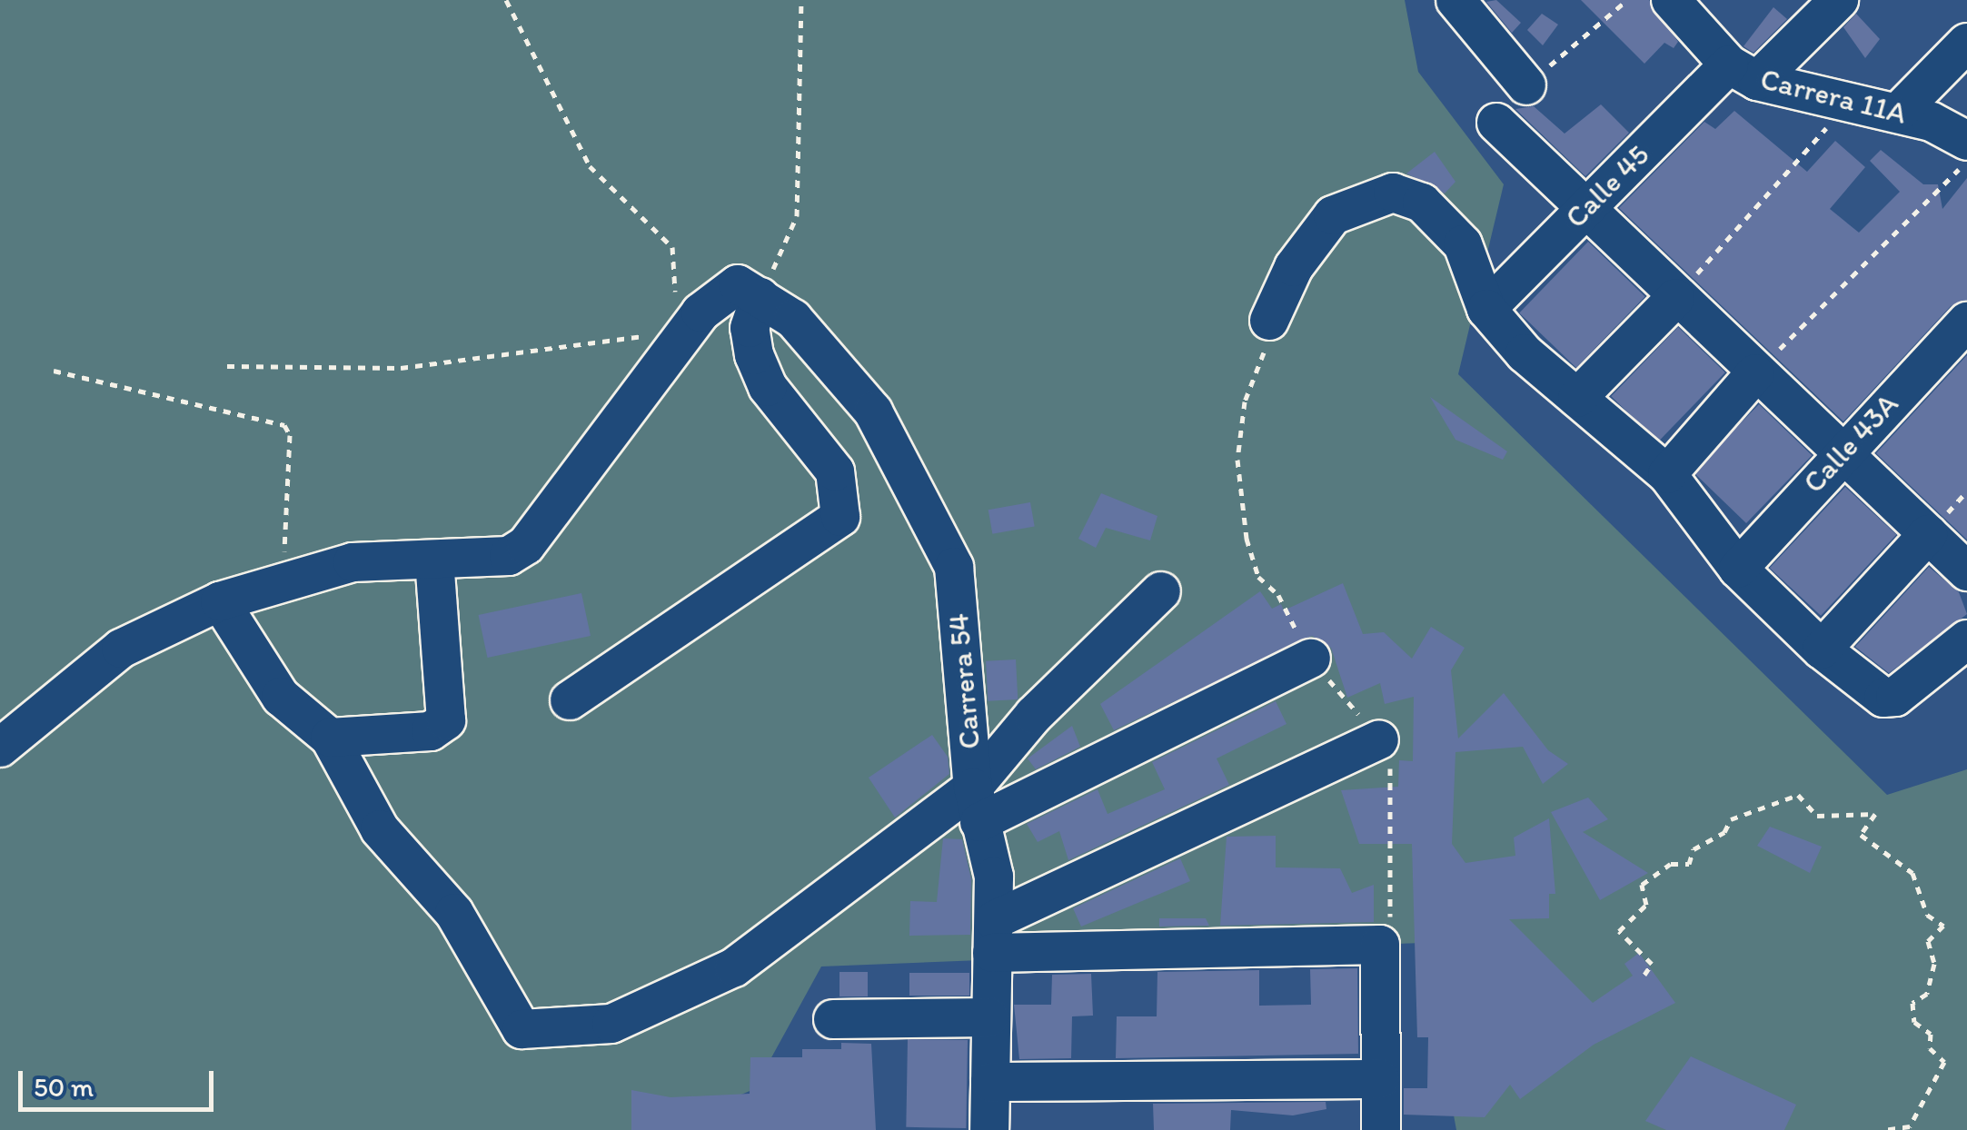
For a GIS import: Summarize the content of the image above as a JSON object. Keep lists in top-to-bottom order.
{
  "streets": {
    "street": [
      "Carrera 11A",
      "Calle 45",
      "Calle 43A",
      "Carrera 54"
    ]
  },
  "crossings": [
    ["Carrera 11A", "Calle 45"]
  ],
  "scale_bar": "50 m"
}
